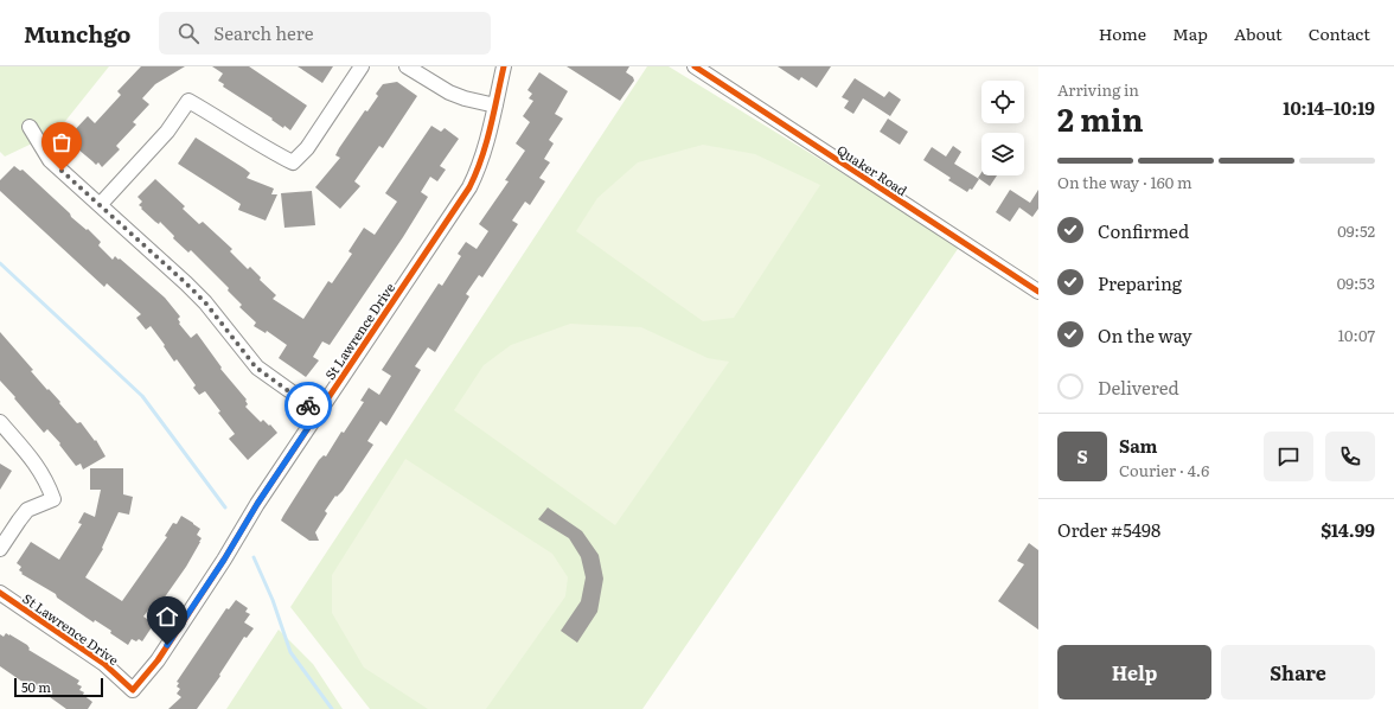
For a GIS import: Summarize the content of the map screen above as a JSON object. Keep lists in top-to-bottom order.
{
  "streets": {
    "street": ["Quaker Road", "St Lawrence Drive"]
  },
  "scale_bar": "50 m",
  "page": {
    "header": "Munchgo",
    "search": "Search here",
    "nav": [
      "Home",
      "Map",
      "About",
      "Contact"
    ],
    "heading": ["2 min", "Arriving in", "10:14–10:19"],
    "panel": [
      "Sam",
      "Courier · 4.6",
      "Order #5498",
      "$14.99"
    ],
    "bar": "On the way · 160 m",
    "list": [
      ["Confirmed", "09:52"],
      ["Preparing", "09:53"],
      ["On the way", "10:07"],
      "Delivered"
    ],
    "round": "S",
    "buttons": ["Help", "Share"],
    "scale": "50 m"
  }
}
